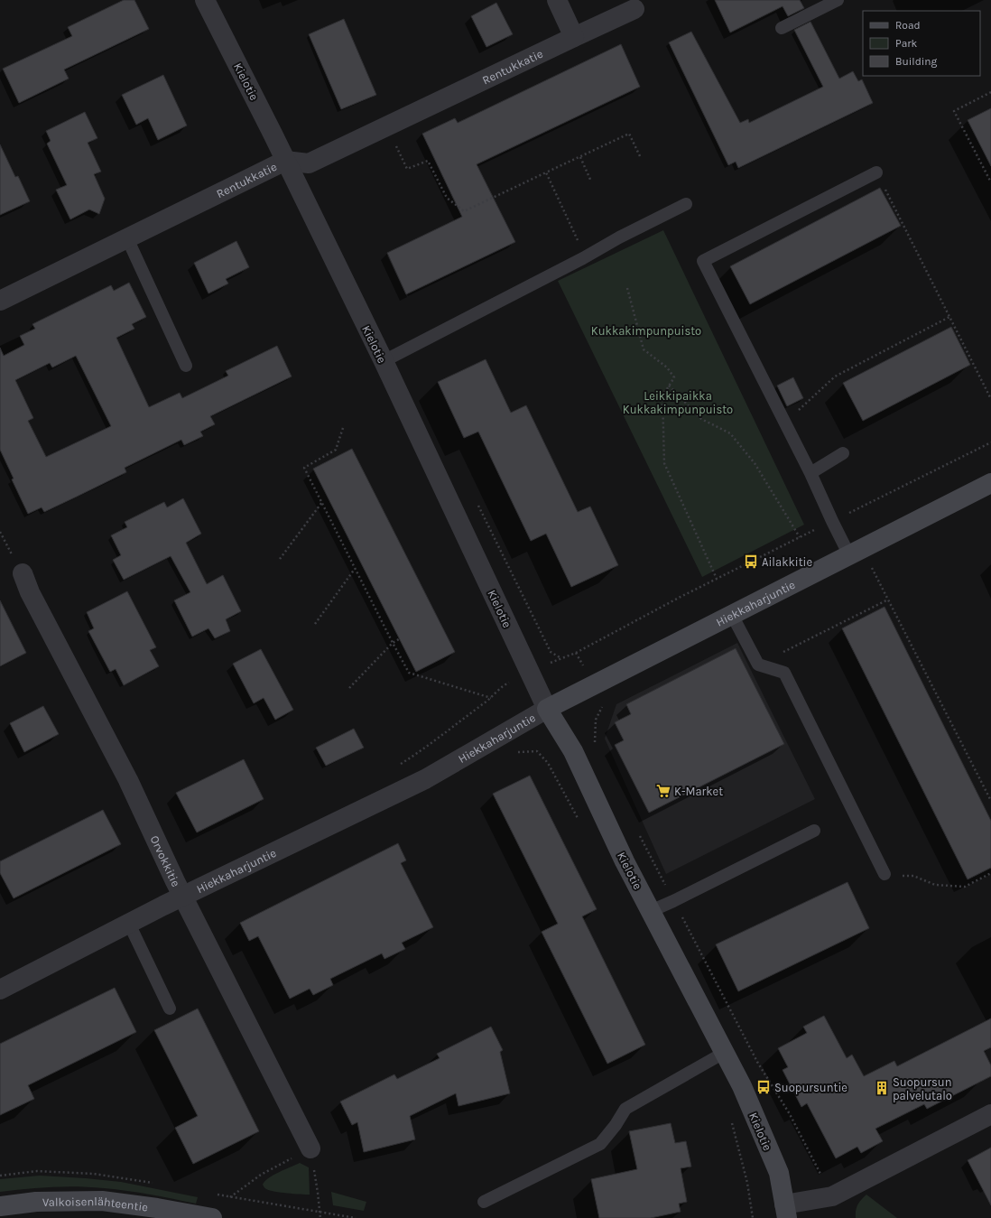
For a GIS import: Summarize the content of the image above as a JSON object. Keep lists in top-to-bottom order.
{
  "streets": {
    "street": [
      "Rentukkatie",
      "Kielotie",
      "Hiekkaharjuntie",
      "Orvokkitie",
      "Valkoisenlähteentie"
    ]
  },
  "crossings": [
    ["Rentukkatie", "Kielotie"],
    ["Kielotie", "Hiekkaharjuntie"],
    ["Hiekkaharjuntie", "Orvokkitie"]
  ],
  "parks": ["Kukkakimpunpuisto", "Leikkipaikka Kukkakimpunpuisto"],
  "places": {
    "bus stop": ["Ailakkitie", "Suopursuntie"],
    "supermarket": ["K-Market"],
    "building": ["Suopursun palvelutalo"]
  },
  "legend": ["Road", "Park", "Building"]
}
